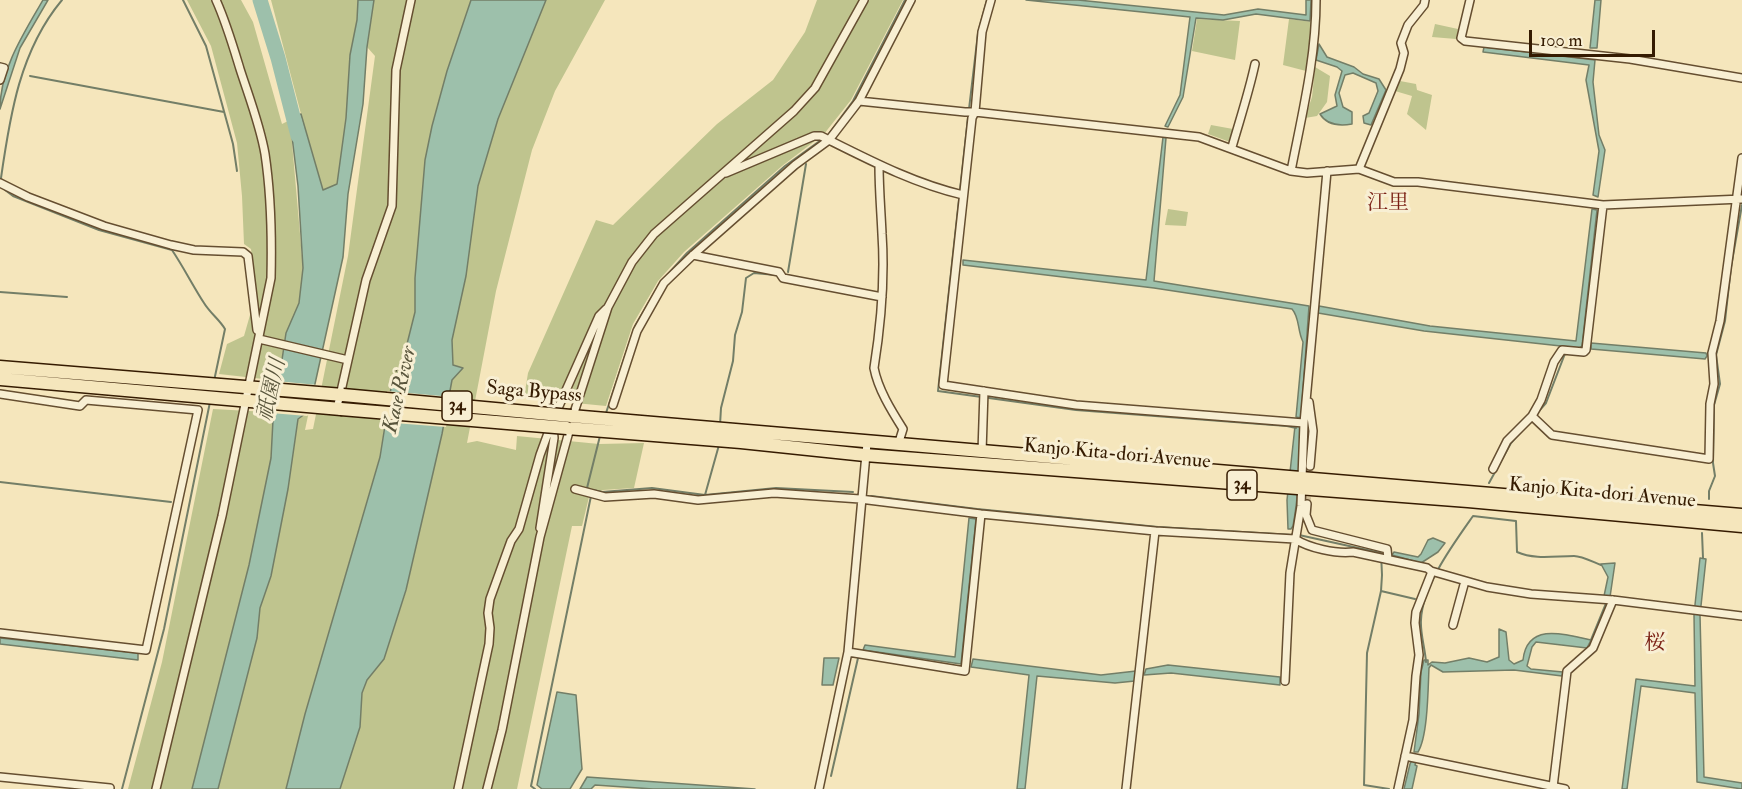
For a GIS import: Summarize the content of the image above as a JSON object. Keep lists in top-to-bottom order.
{
  "streets": {
    "highway": ["Saga Bypass", "34", "Kanjo Kita-dori Avenue"]
  },
  "crossings": [
    ["Saga Bypass", "Kanjo Kita-dori Avenue"]
  ],
  "districts": ["江里", "桜"],
  "water": ["祇園川", "Kase River"],
  "scale_bar": "100 m"
}
